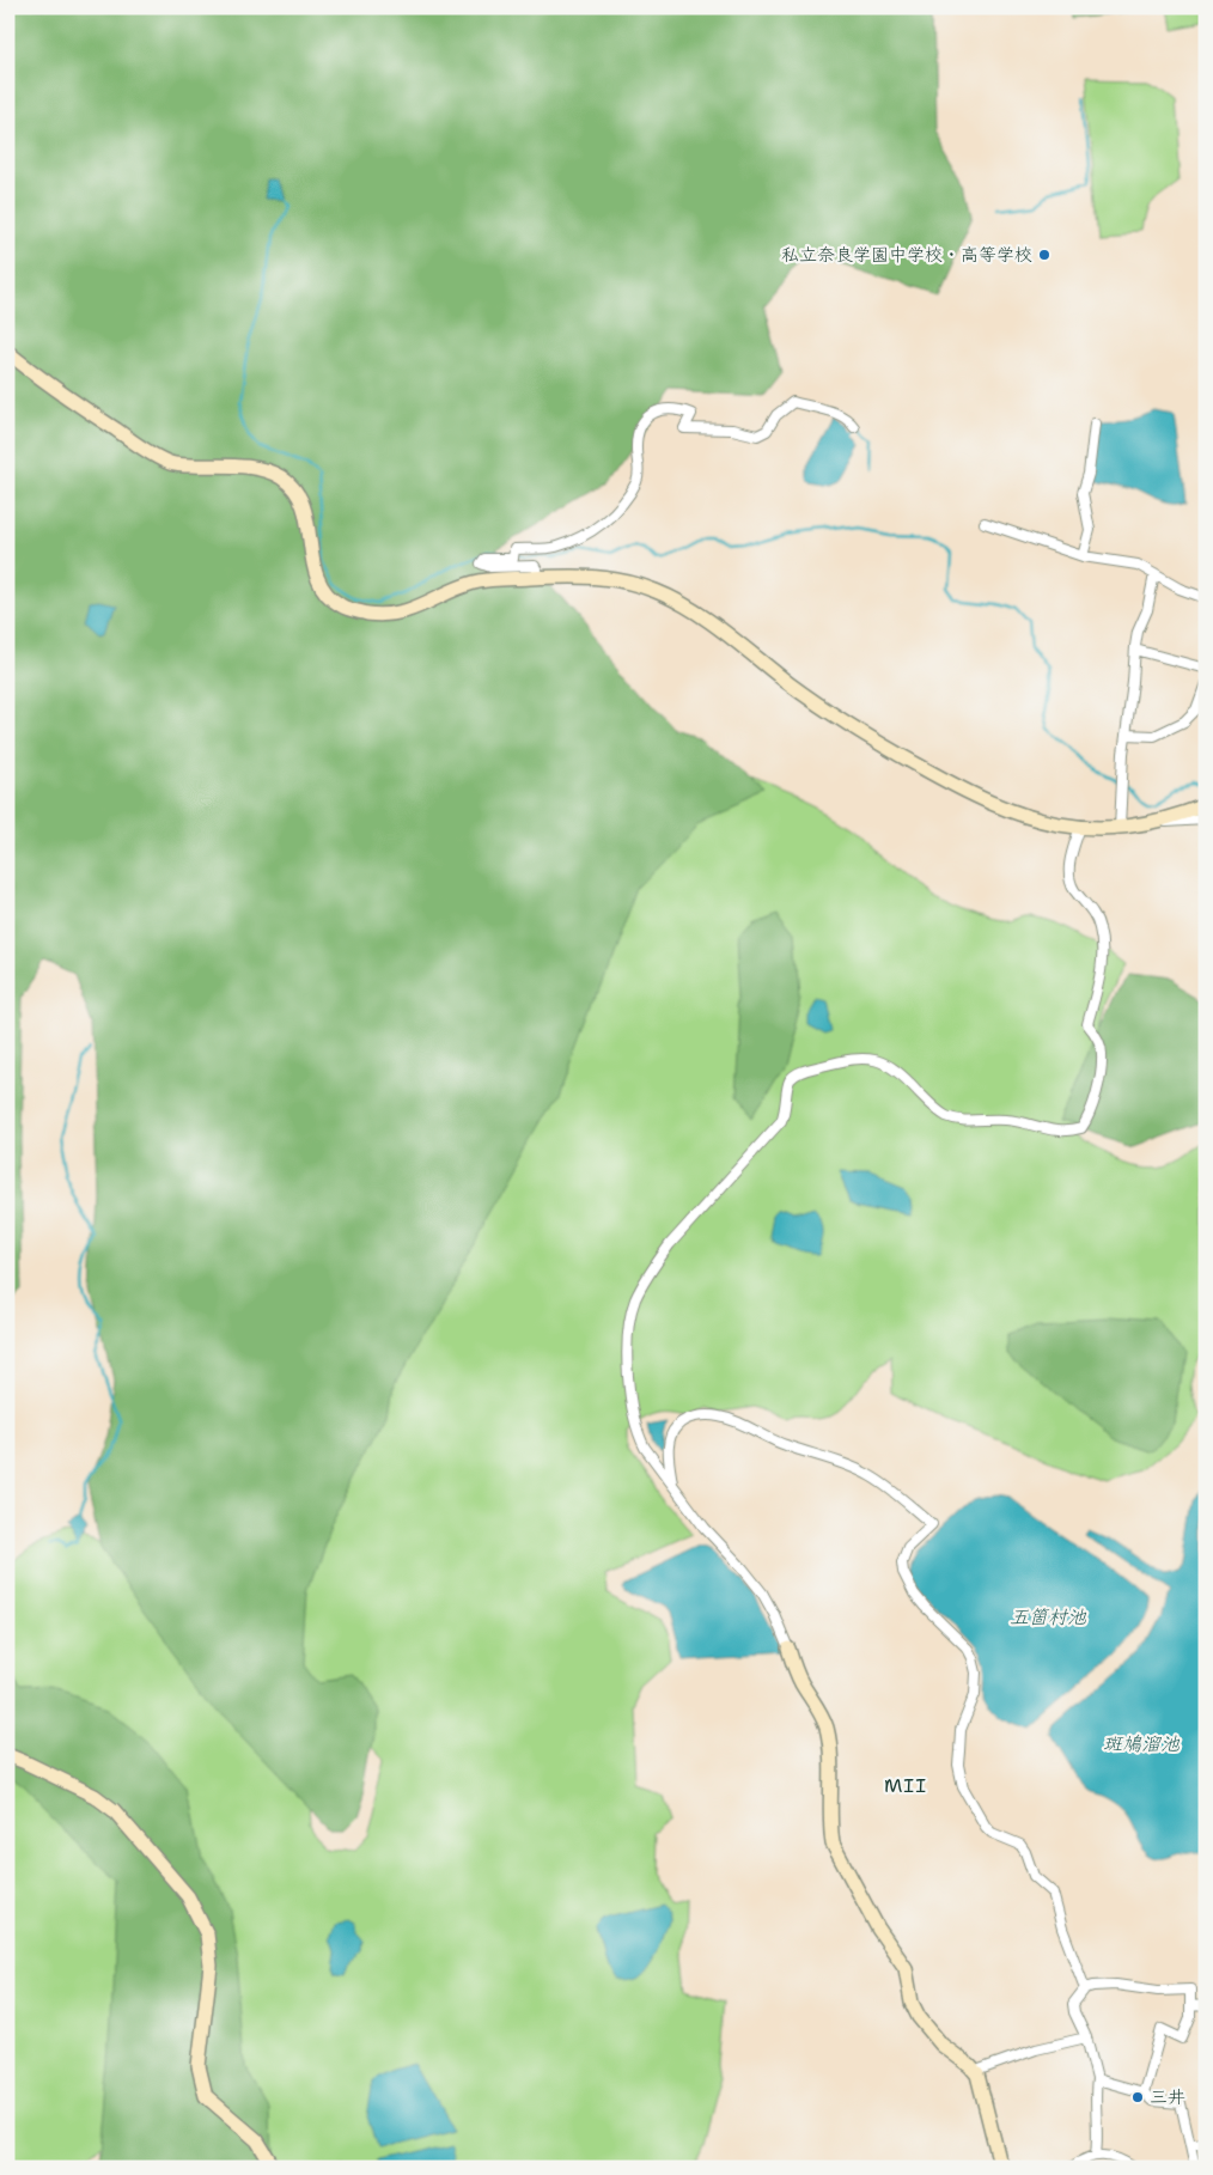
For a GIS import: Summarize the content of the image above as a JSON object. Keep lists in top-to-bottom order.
{
  "districts": ["MII"],
  "water": ["五箇村池", "斑鳩溜池"],
  "places": ["私立奈良学園中学校・高等学校", "三井"]
}
